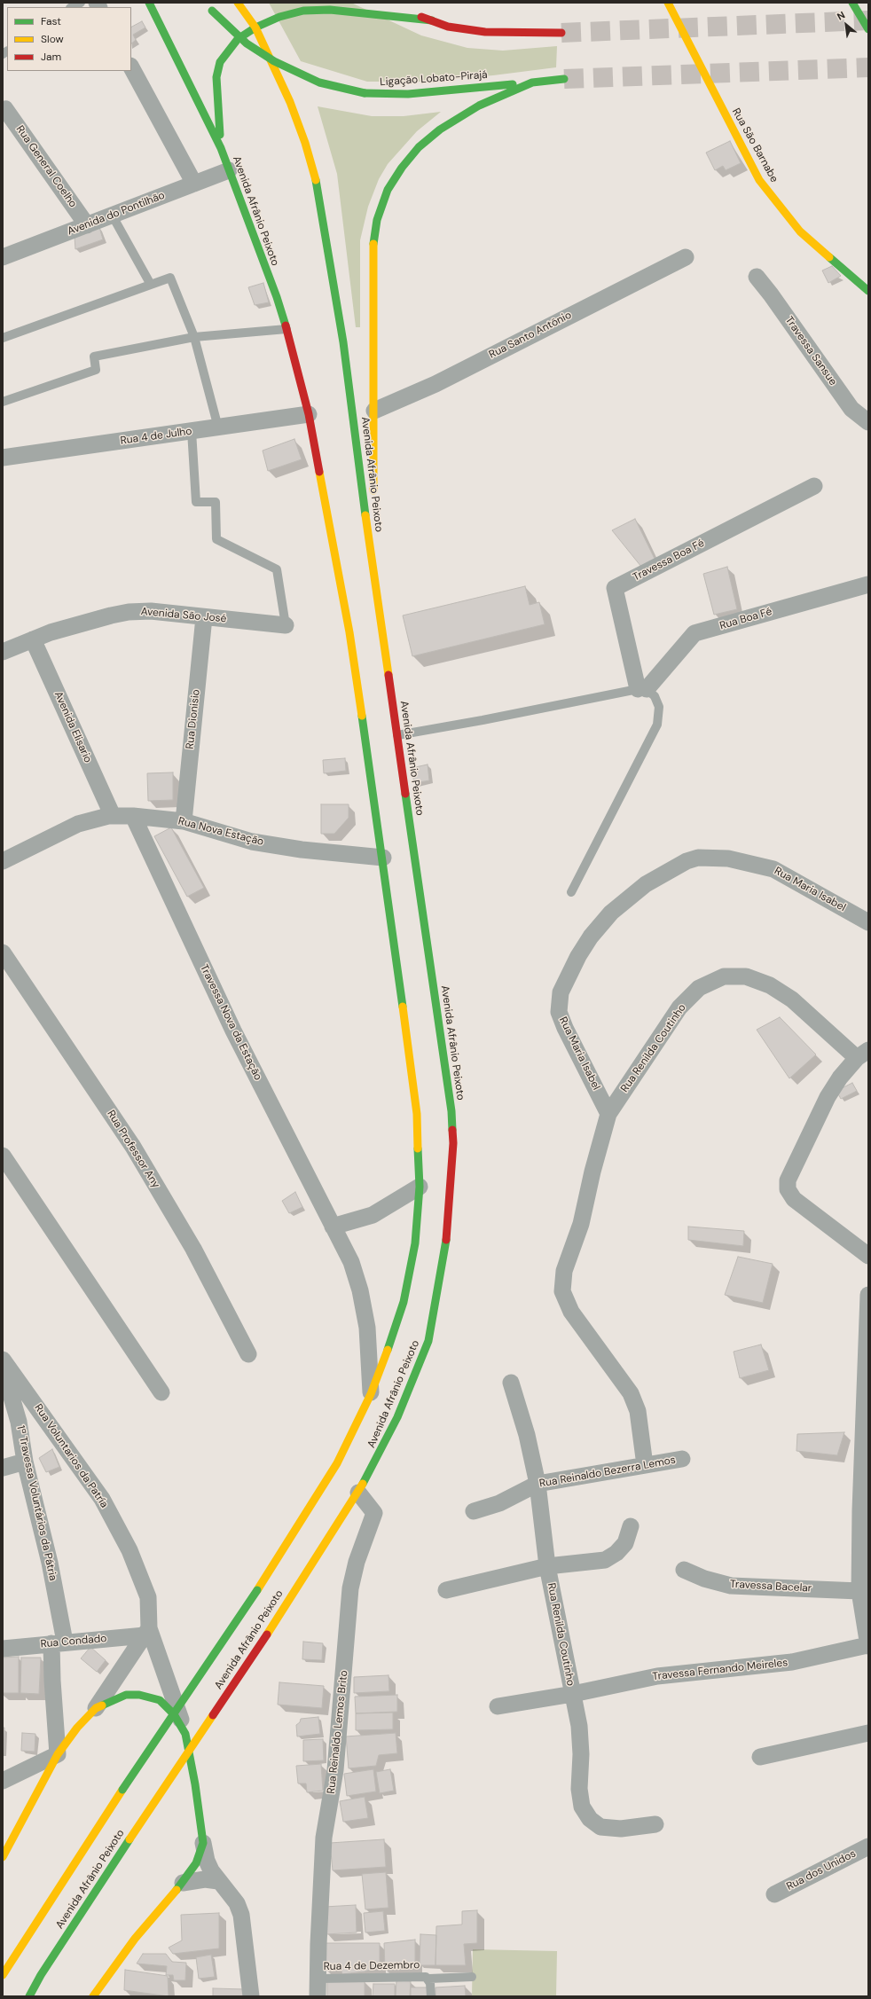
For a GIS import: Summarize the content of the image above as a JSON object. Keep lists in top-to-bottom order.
{
  "streets": {
    "main road": ["Ligação Lobato-Pirajá", "Rua São Barnabe", "Avenida Afrânio Peixoto"],
    "street": [
      "Rua General Coelho",
      "Avenida do Pontilhão",
      "Rua Santo Antônio",
      "Travessa Sansue",
      "Rua 4 de Julho",
      "Travessa Boa Fé",
      "Avenida São José",
      "Rua Boa Fé",
      "Rua Dionisio",
      "Avenida Elisario",
      "Rua Nova Estação",
      "Rua Maria Isabel",
      "Travessa Nova da Estação",
      "Rua Renilda Coutinho",
      "Rua Professor Any",
      "Rua Voluntarios da Patría",
      "Rua Reinaldo Bezerra Lemos",
      "1ª Travessa Voluntários da Pátria",
      "Travessa Bacelar",
      "Rua Condado",
      "Travessa Fernando Meireles",
      "Rua Reinaldo Lemos Brito",
      "Rua dos Unidos"
    ],
    "lane": ["Rua 4 de Dezembro"]
  },
  "crossings": [
    ["Rua General Coelho", "Avenida do Pontilhão"],
    ["Avenida Afrânio Peixoto", "Avenida do Pontilhão"],
    ["Avenida Afrânio Peixoto", "Rua 4 de Julho"],
    ["Avenida Afrânio Peixoto", "Rua Nova Estação"],
    ["Avenida Afrânio Peixoto", "Travessa Nova da Estação"],
    ["Avenida Afrânio Peixoto", "Rua Reinaldo Lemos Brito"],
    ["Travessa Boa Fé", "Rua Boa Fé"],
    ["Avenida São José", "Rua Dionisio"],
    ["Avenida São José", "Avenida Elisario"],
    ["Rua Dionisio", "Rua Nova Estação"],
    ["Avenida Elisario", "Rua Nova Estação"],
    ["Rua Nova Estação", "Travessa Nova da Estação"],
    ["Rua Maria Isabel", "Rua Renilda Coutinho"],
    ["Rua Renilda Coutinho", "Rua Reinaldo Bezerra Lemos"],
    ["Rua Renilda Coutinho", "Travessa Fernando Meireles"],
    ["Rua Voluntarios da Patría", "Rua Condado"],
    ["1ª Travessa Voluntários da Pátria", "Rua Condado"],
    ["Rua Reinaldo Lemos Brito", "Rua 4 de Dezembro"]
  ],
  "legend": ["Fast", "Slow", "Jam"],
  "north": "top left"
}
